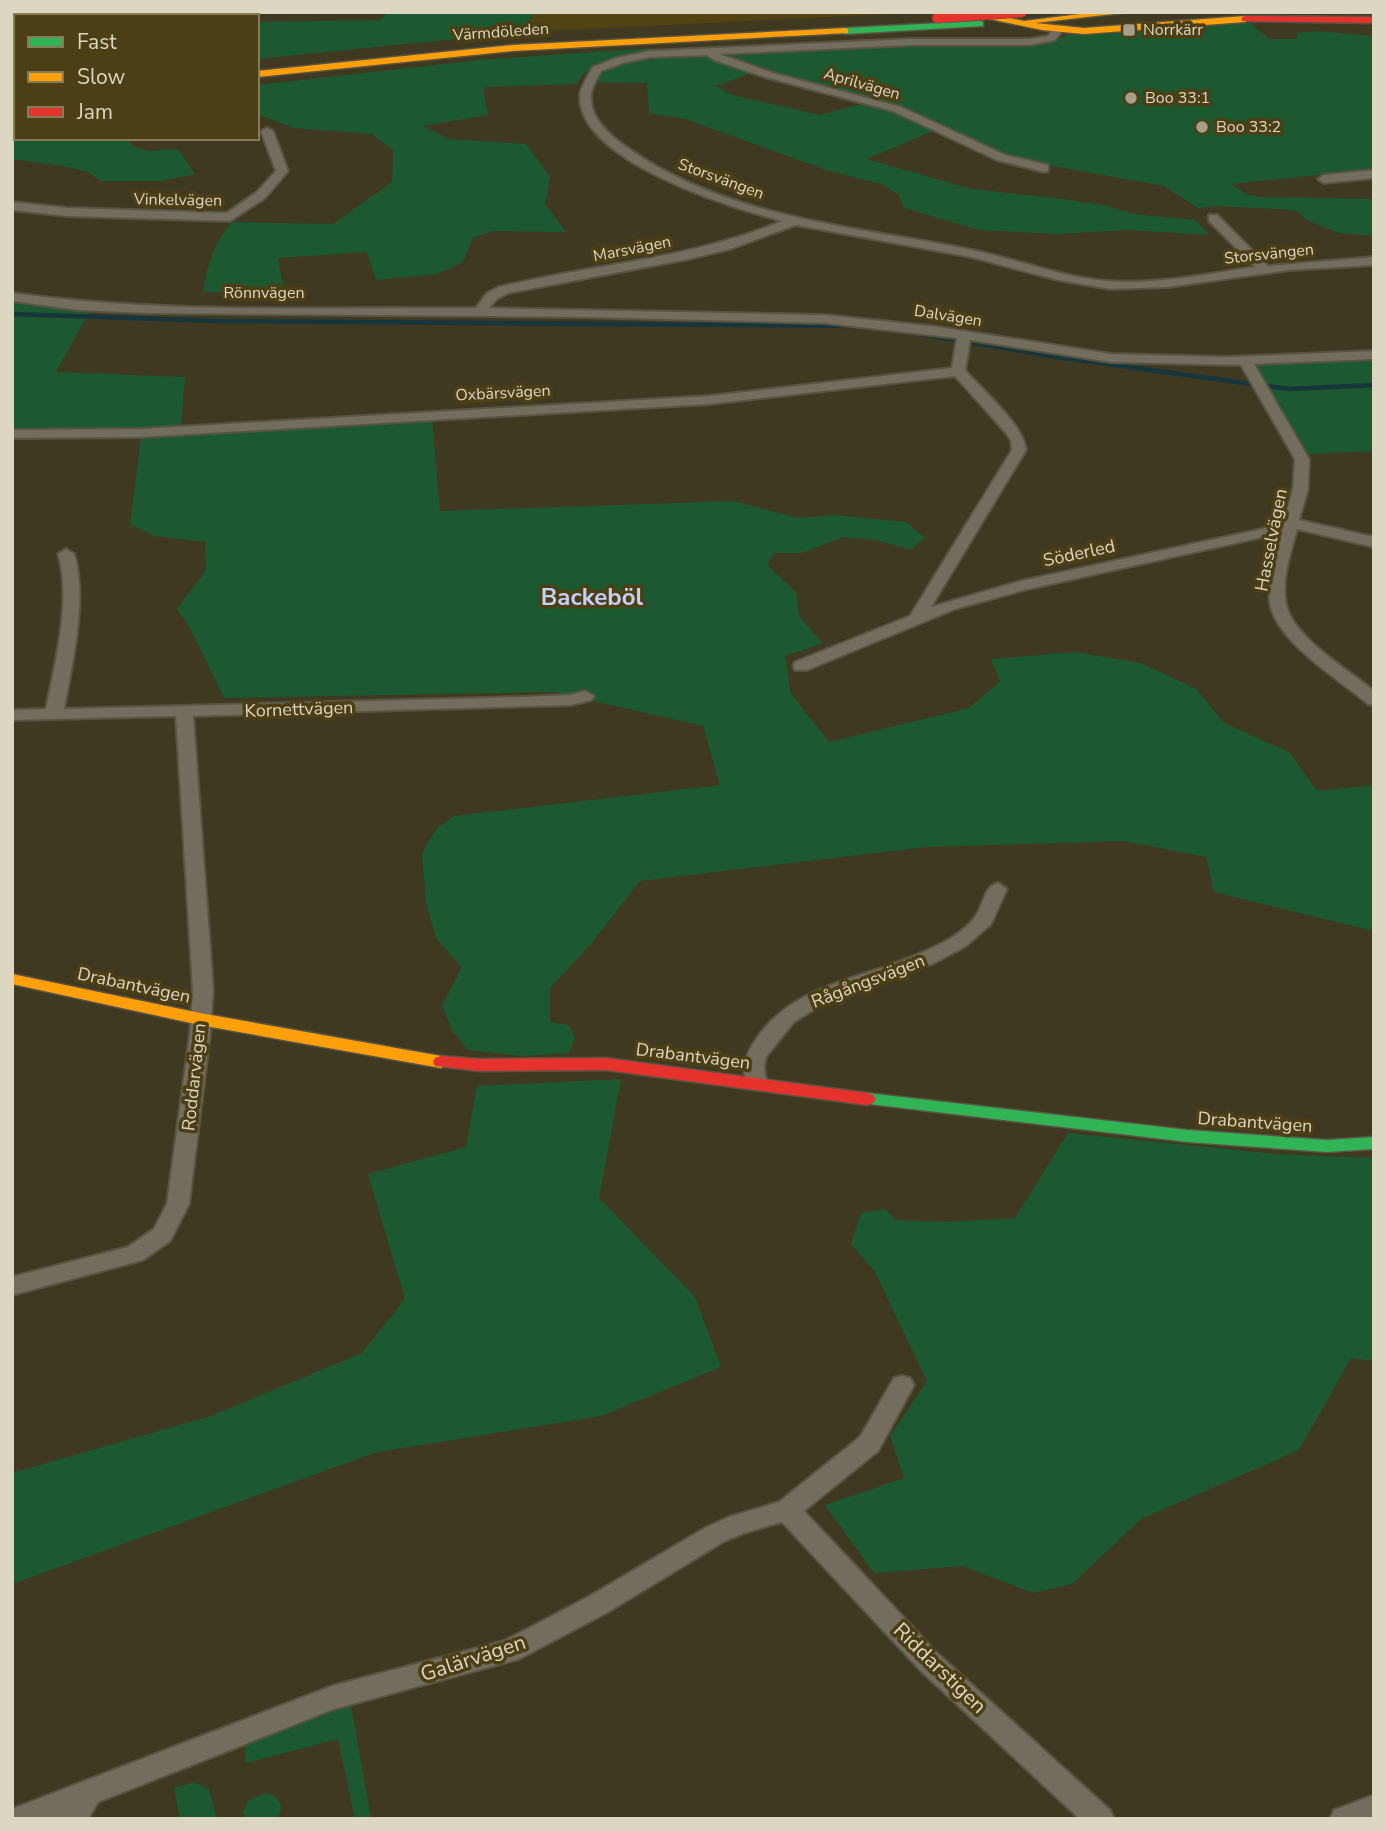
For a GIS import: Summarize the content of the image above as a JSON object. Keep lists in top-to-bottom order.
{
  "streets": {
    "main road": ["Värmdöleden", "Drabantvägen"],
    "street": [
      "Aprilvägen",
      "Storsvängen",
      "Vinkelvägen",
      "Marsvägen",
      "Rönnvägen",
      "Dalvägen",
      "Oxbärsvägen",
      "Hasselvägen",
      "Söderled",
      "Kornettvägen",
      "Rågångsvägen",
      "Roddarvägen",
      "Galärvägen",
      "Riddarstigen"
    ]
  },
  "crossings": [
    ["Aprilvägen", "Storsvängen"],
    ["Storsvängen", "Marsvägen"],
    ["Marsvägen", "Rönnvägen"],
    ["Rönnvägen", "Dalvägen"],
    ["Dalvägen", "Hasselvägen"],
    ["Hasselvägen", "Söderled"],
    ["Kornettvägen", "Roddarvägen"],
    ["Rågångsvägen", "Drabantvägen"],
    ["Drabantvägen", "Roddarvägen"],
    ["Galärvägen", "Riddarstigen"]
  ],
  "districts": ["Backeböl"],
  "places": {
    "transit": ["Norrkärr"],
    "other": ["Boo 33:1", "Boo 33:2"]
  },
  "legend": ["Fast", "Slow", "Jam"]
}
